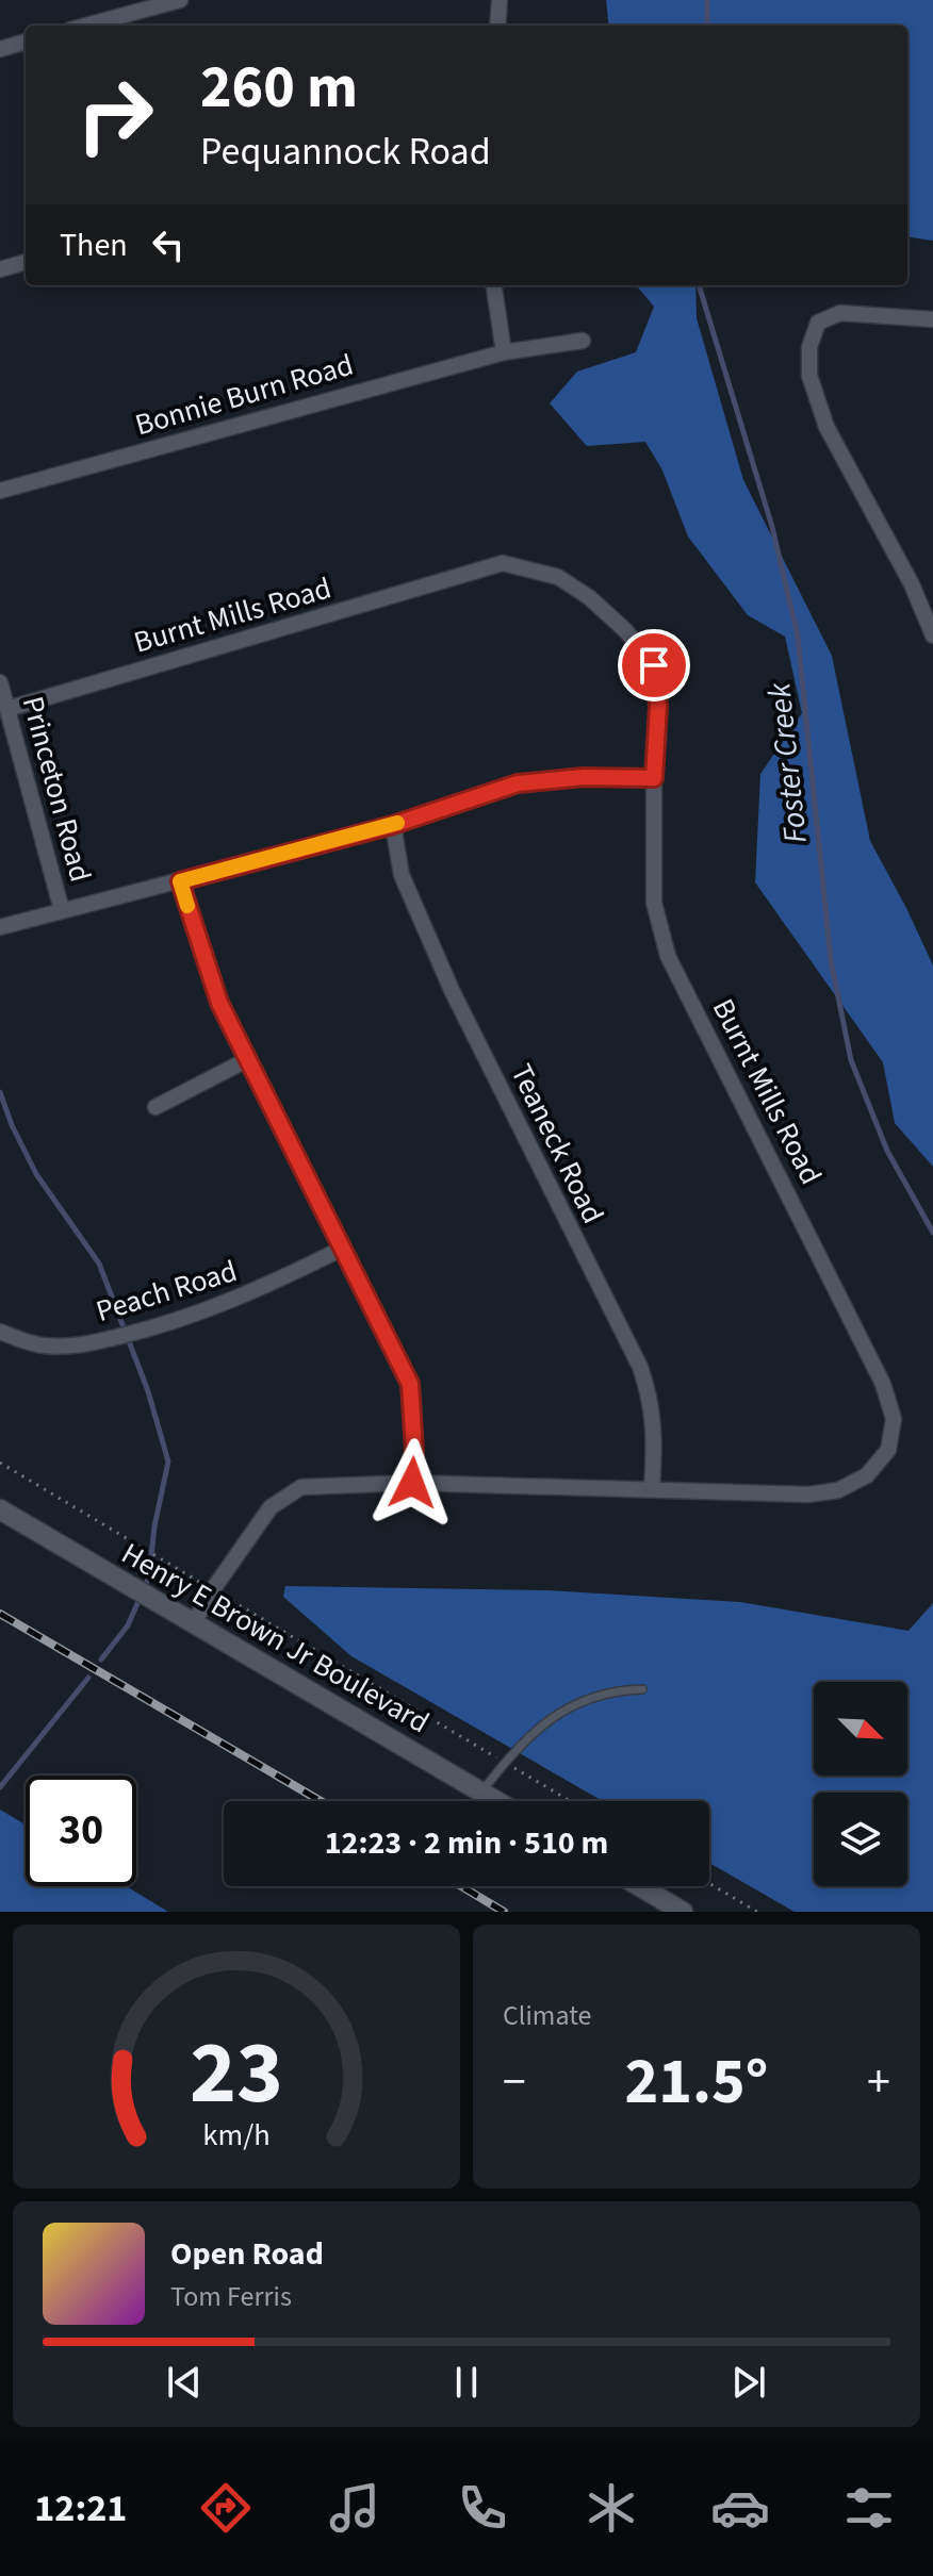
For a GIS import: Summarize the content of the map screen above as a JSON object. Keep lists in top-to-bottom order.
{
  "streets": {
    "main road": ["Henry E Brown Jr Boulevard"],
    "street": [
      "Bonnie Burn Road",
      "Burnt Mills Road",
      "Princeton Road",
      "Teaneck Road",
      "Peach Road"
    ]
  },
  "crossings": [
    ["Burnt Mills Road", "Princeton Road"],
    ["Burnt Mills Road", "Teaneck Road"],
    ["Burnt Mills Road", "Henry E Brown Jr Boulevard"]
  ],
  "water": ["Foster Creek"],
  "north": "bottom right",
  "page": {
    "turn": ["260 m", "Pequannock Road"],
    "then": "Then",
    "limit": "30",
    "trip": "12:23 · 2 min · 510 m",
    "tile": "Climate",
    "heat": ["−", "21.5°", "+"],
    "song": ["Open Road", "Tom Ferris"],
    "tabs": "12:21",
    "gauge": ["23", "km/h"]
  }
}
